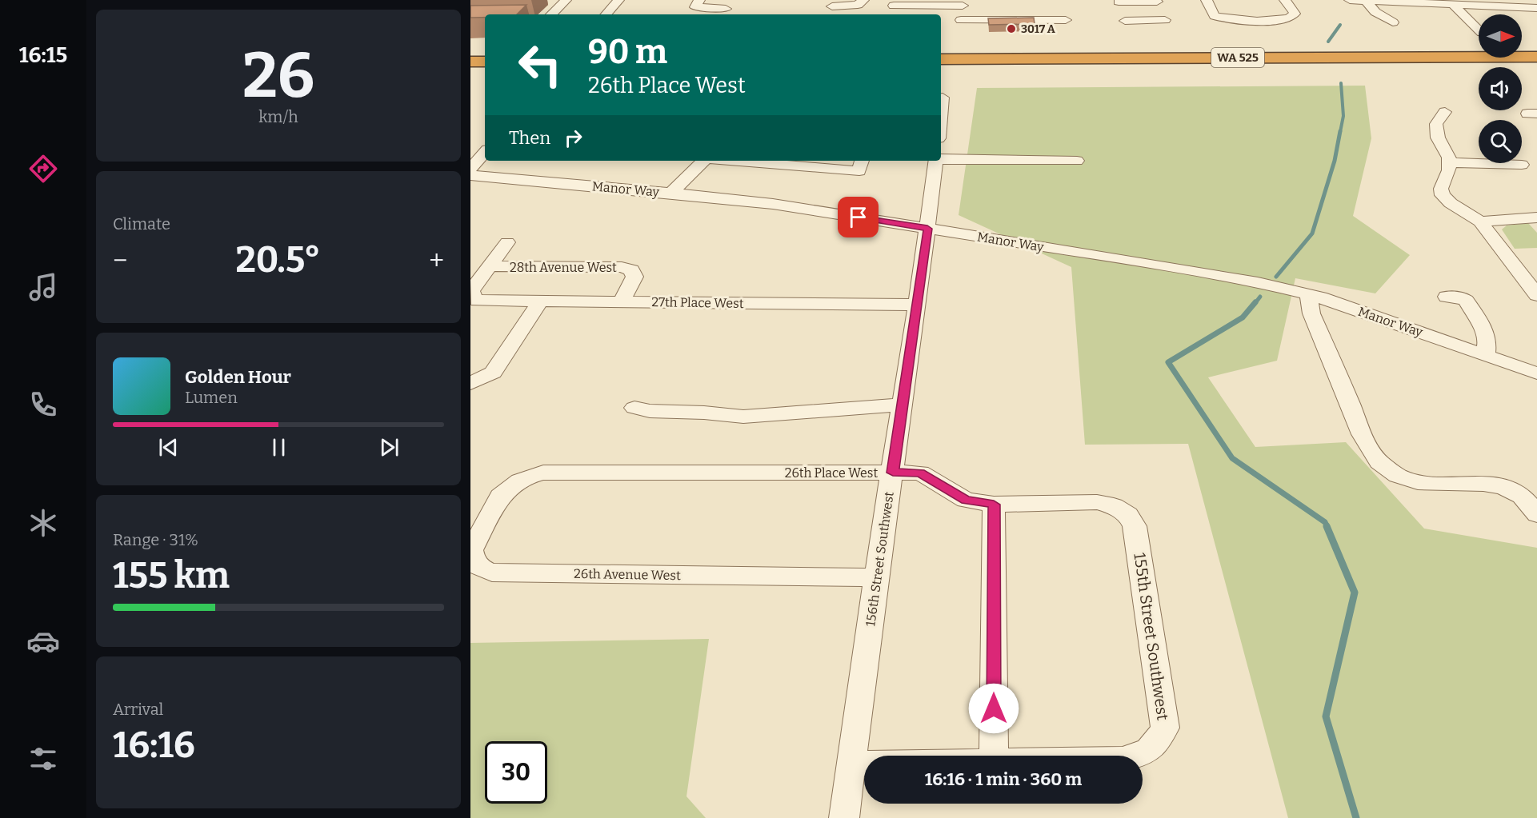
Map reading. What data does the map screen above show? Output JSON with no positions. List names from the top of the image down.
{
  "streets": {
    "highway": ["WA 525"],
    "street": [
      "Manor Way",
      "28th Avenue West",
      "27th Place West",
      "26th Place West",
      "156th Street Southwest",
      "26th Avenue West",
      "155th Street Southwest"
    ]
  },
  "crossings": [
    ["Manor Way", "156th Street Southwest"],
    ["28th Avenue West", "27th Place West"],
    ["27th Place West", "156th Street Southwest"],
    ["26th Place West", "156th Street Southwest"],
    ["26th Place West", "26th Avenue West"],
    ["26th Place West", "155th Street Southwest"],
    ["156th Street Southwest", "26th Avenue West"]
  ],
  "places": ["3017 A"],
  "north": "right",
  "page": {
    "tabs": "16:15",
    "tile": [
      ["26", "km/h"],
      "Climate",
      ["Range · 31%", "155 km"],
      ["Arrival", "16:16"]
    ],
    "turn": ["90 m", "26th Place West"],
    "then": "Then",
    "heat": ["−", "20.5°", "+"],
    "song": ["Golden Hour", "Lumen"],
    "limit": "30",
    "trip": "16:16 · 1 min · 360 m"
  }
}
